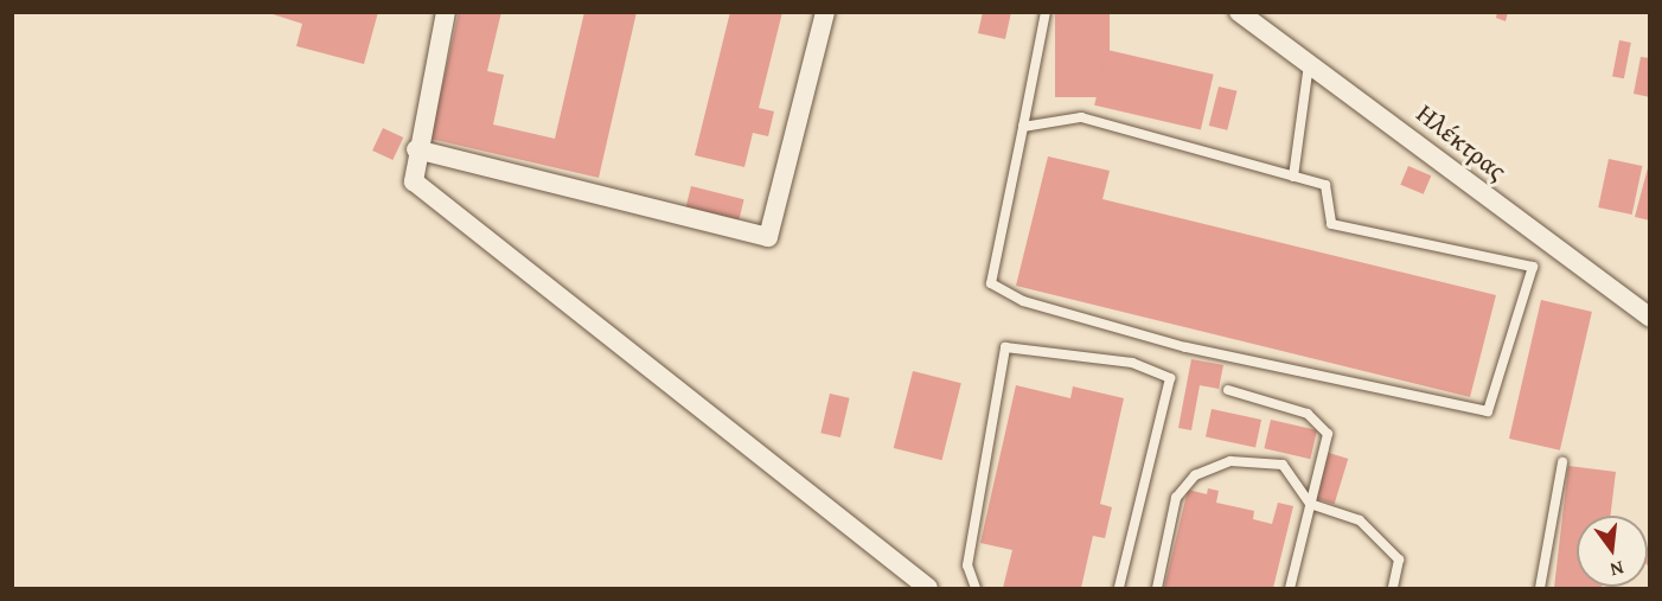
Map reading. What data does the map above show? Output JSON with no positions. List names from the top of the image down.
{
  "streets": {
    "street": ["Ηλέκτρας"]
  },
  "north": "bottom"
}
